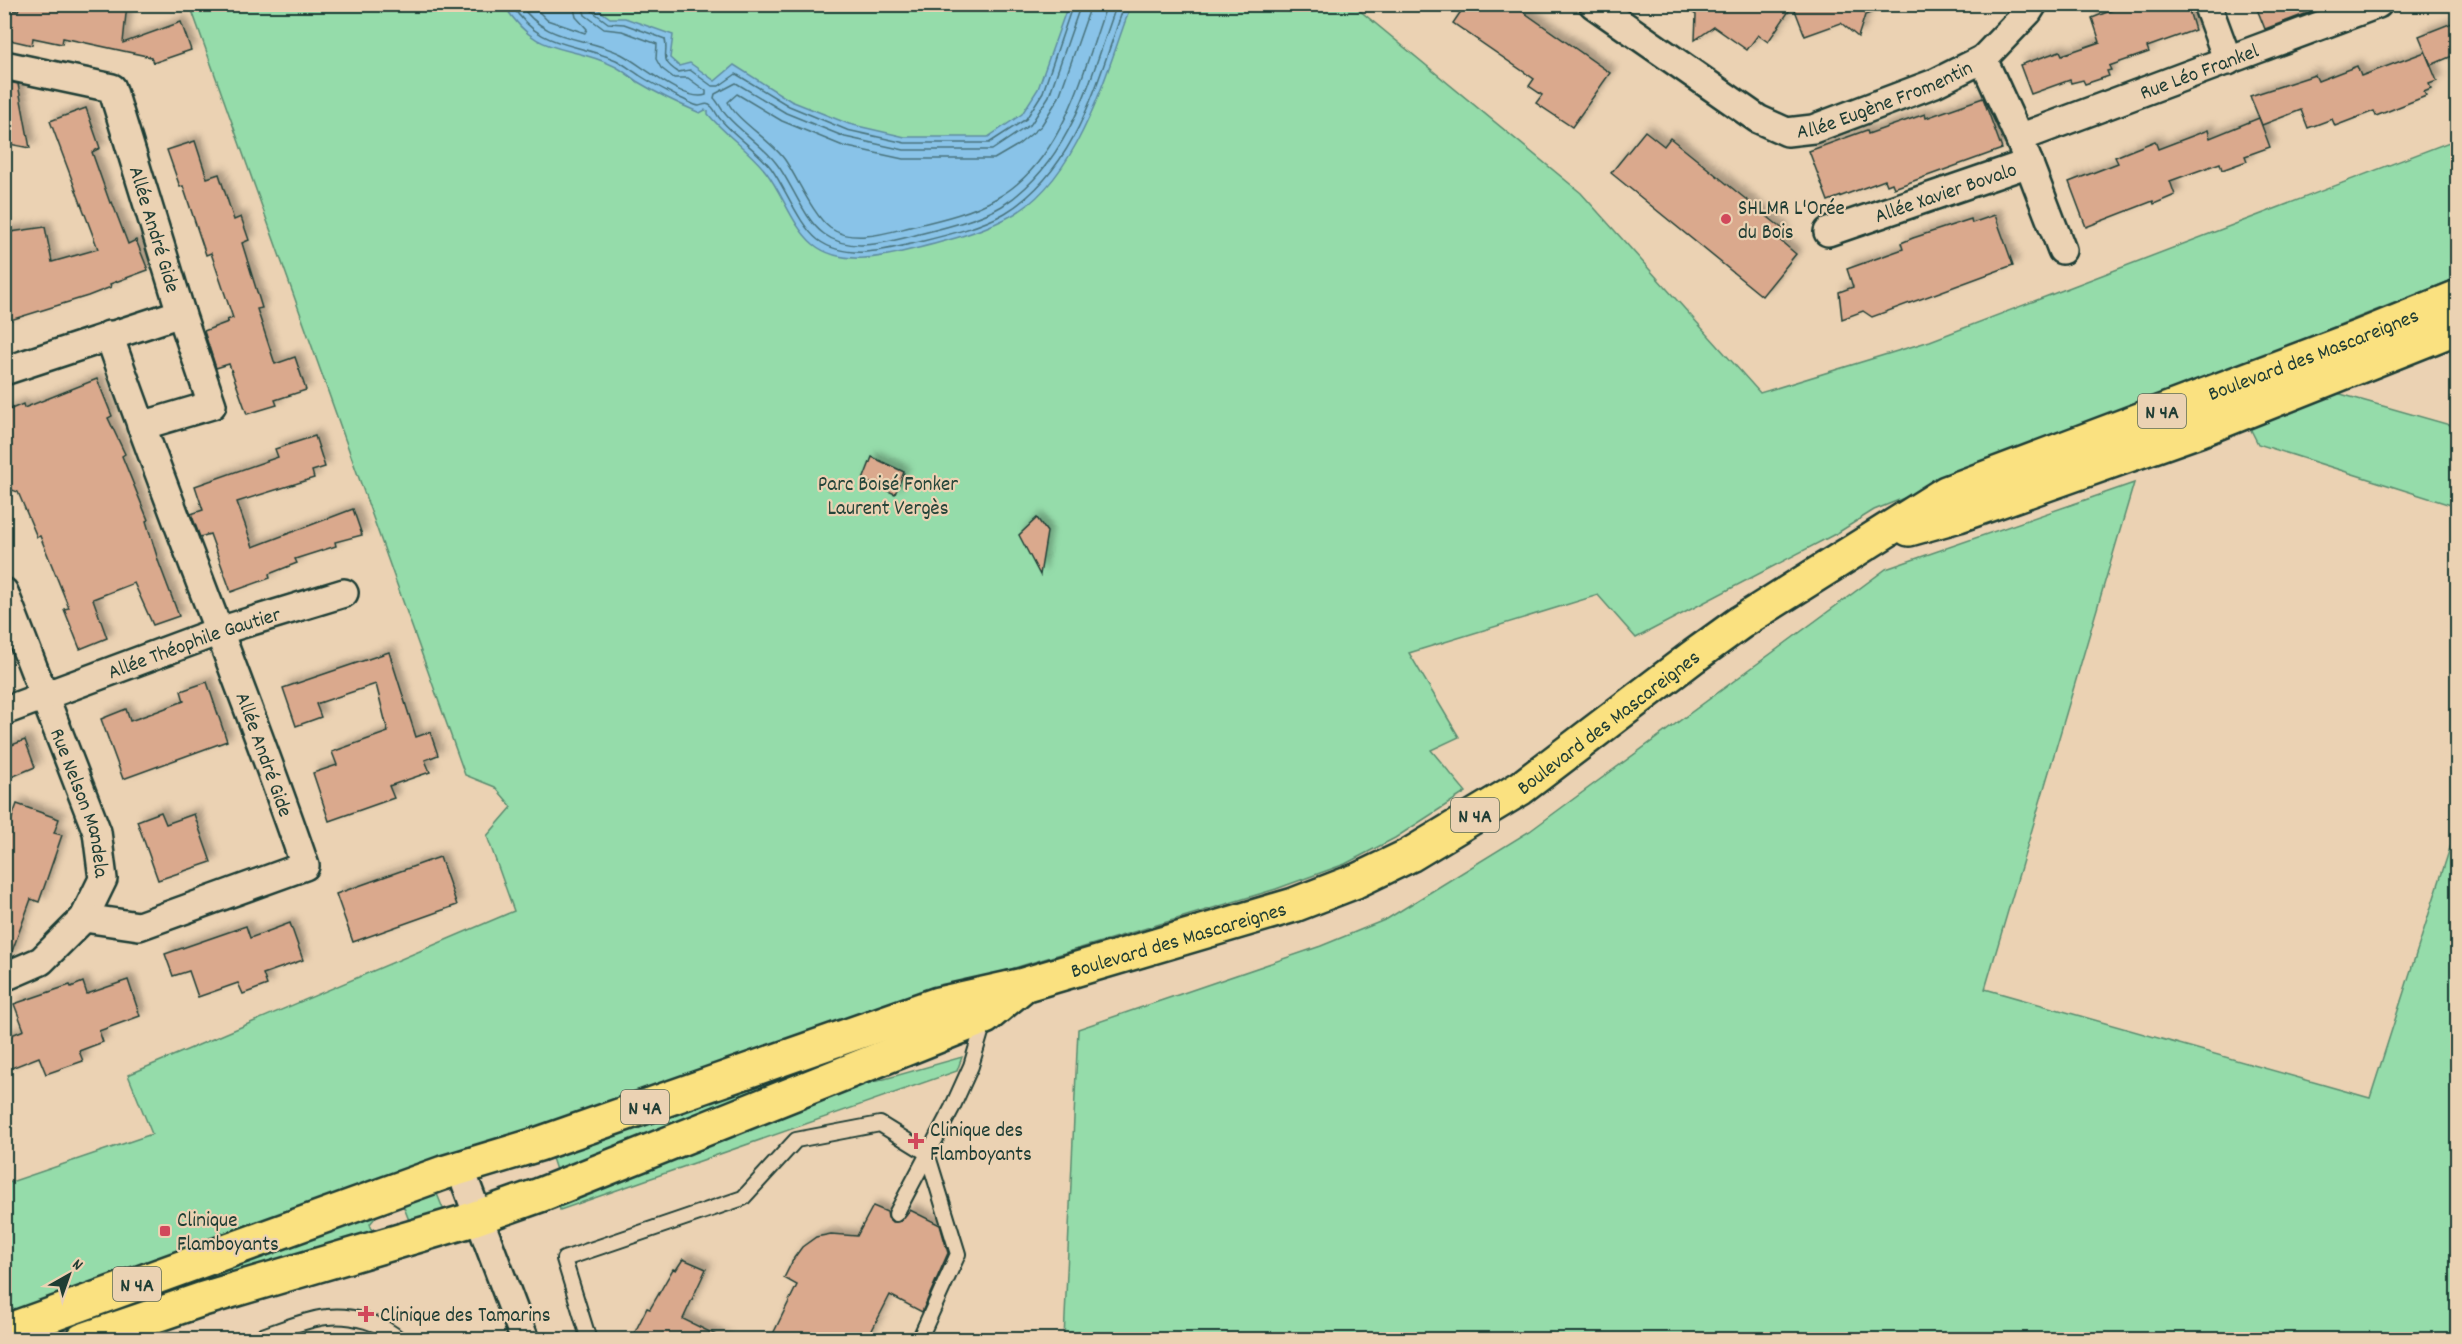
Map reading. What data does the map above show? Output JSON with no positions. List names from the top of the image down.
{
  "streets": {
    "main road": ["Boulevard des Mascareignes", "N 4A"],
    "street": [
      "Rue Léo Frankel",
      "Allée Eugène Fromentin",
      "Allée Xavier Bovalo",
      "Allée André Gide",
      "Allée Théophile Gautier",
      "Rue Nelson Mandela"
    ]
  },
  "crossings": [
    ["Rue Léo Frankel", "Allée Xavier Bovalo"],
    ["Allée Eugène Fromentin", "Allée Xavier Bovalo"],
    ["Allée André Gide", "Allée Théophile Gautier"],
    ["Allée André Gide", "Rue Nelson Mandela"],
    ["Boulevard des Mascareignes", "N 4A"],
    ["Allée Théophile Gautier", "Rue Nelson Mandela"]
  ],
  "parks": ["Parc Boisé Fonker Laurent Vergès"],
  "places": {
    "other": ["SHLMR L'Orée du Bois"],
    "health": ["Clinique des Flamboyants", "Clinique des Tamarins"],
    "transit": ["Clinique Flamboyants"]
  },
  "north": "top right"
}
